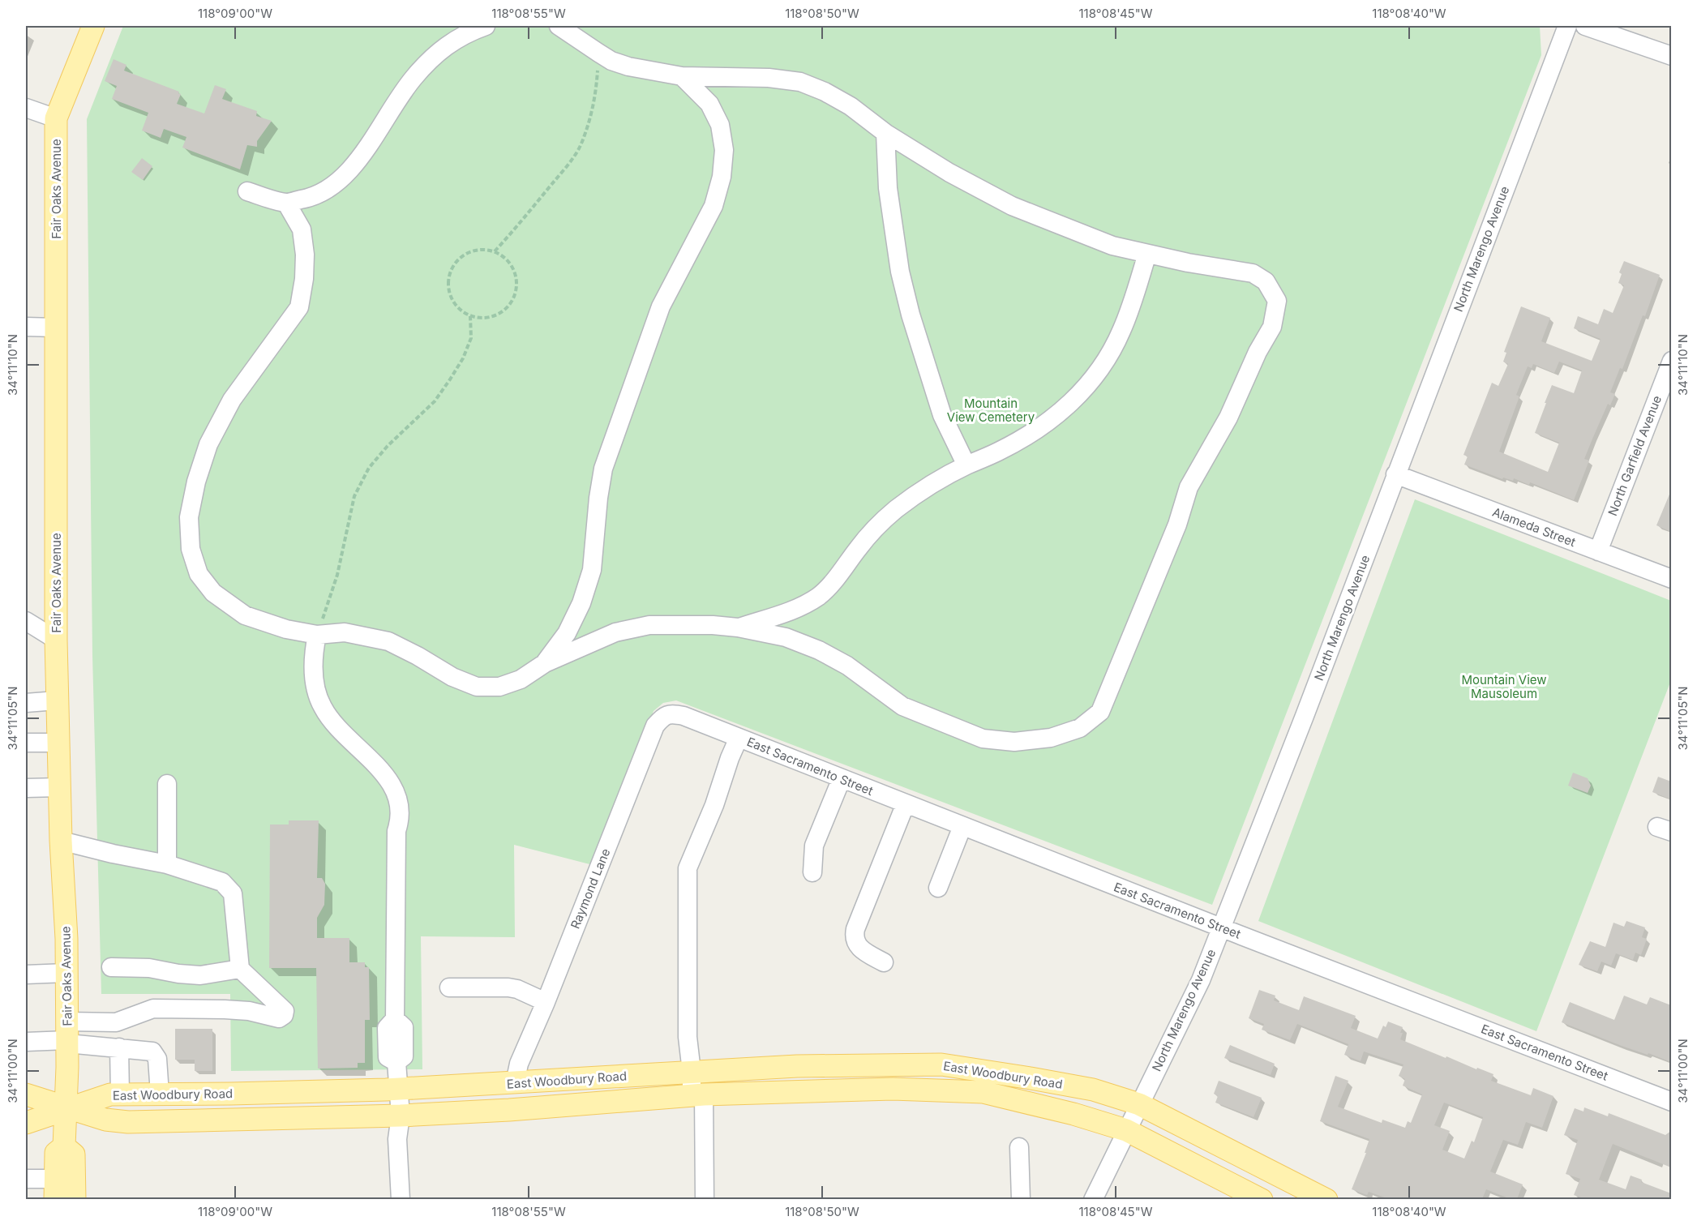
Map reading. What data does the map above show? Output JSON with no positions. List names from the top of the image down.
{
  "streets": {
    "main road": ["Fair Oaks Avenue", "East Woodbury Road"],
    "street": [
      "North Marengo Avenue",
      "North Garfield Avenue",
      "Alameda Street",
      "East Sacramento Street",
      "Raymond Lane"
    ]
  },
  "crossings": [
    ["Fair Oaks Avenue", "East Woodbury Road"],
    ["North Marengo Avenue", "Alameda Street"],
    ["North Marengo Avenue", "East Sacramento Street"],
    ["North Marengo Avenue", "East Woodbury Road"],
    ["North Garfield Avenue", "Alameda Street"],
    ["East Sacramento Street", "Raymond Lane"],
    ["Raymond Lane", "East Woodbury Road"]
  ],
  "parks": ["Mountain View Cemetery", "Mountain View Mausoleum"],
  "coordinates": [
    "118°09'00\"W",
    "118°08'55\"W",
    "118°08'50\"W",
    "118°08'45\"W",
    "118°08'40\"W",
    "34°11'10\"N",
    "34°11'05\"N",
    "34°11'00\"N"
  ]
}
